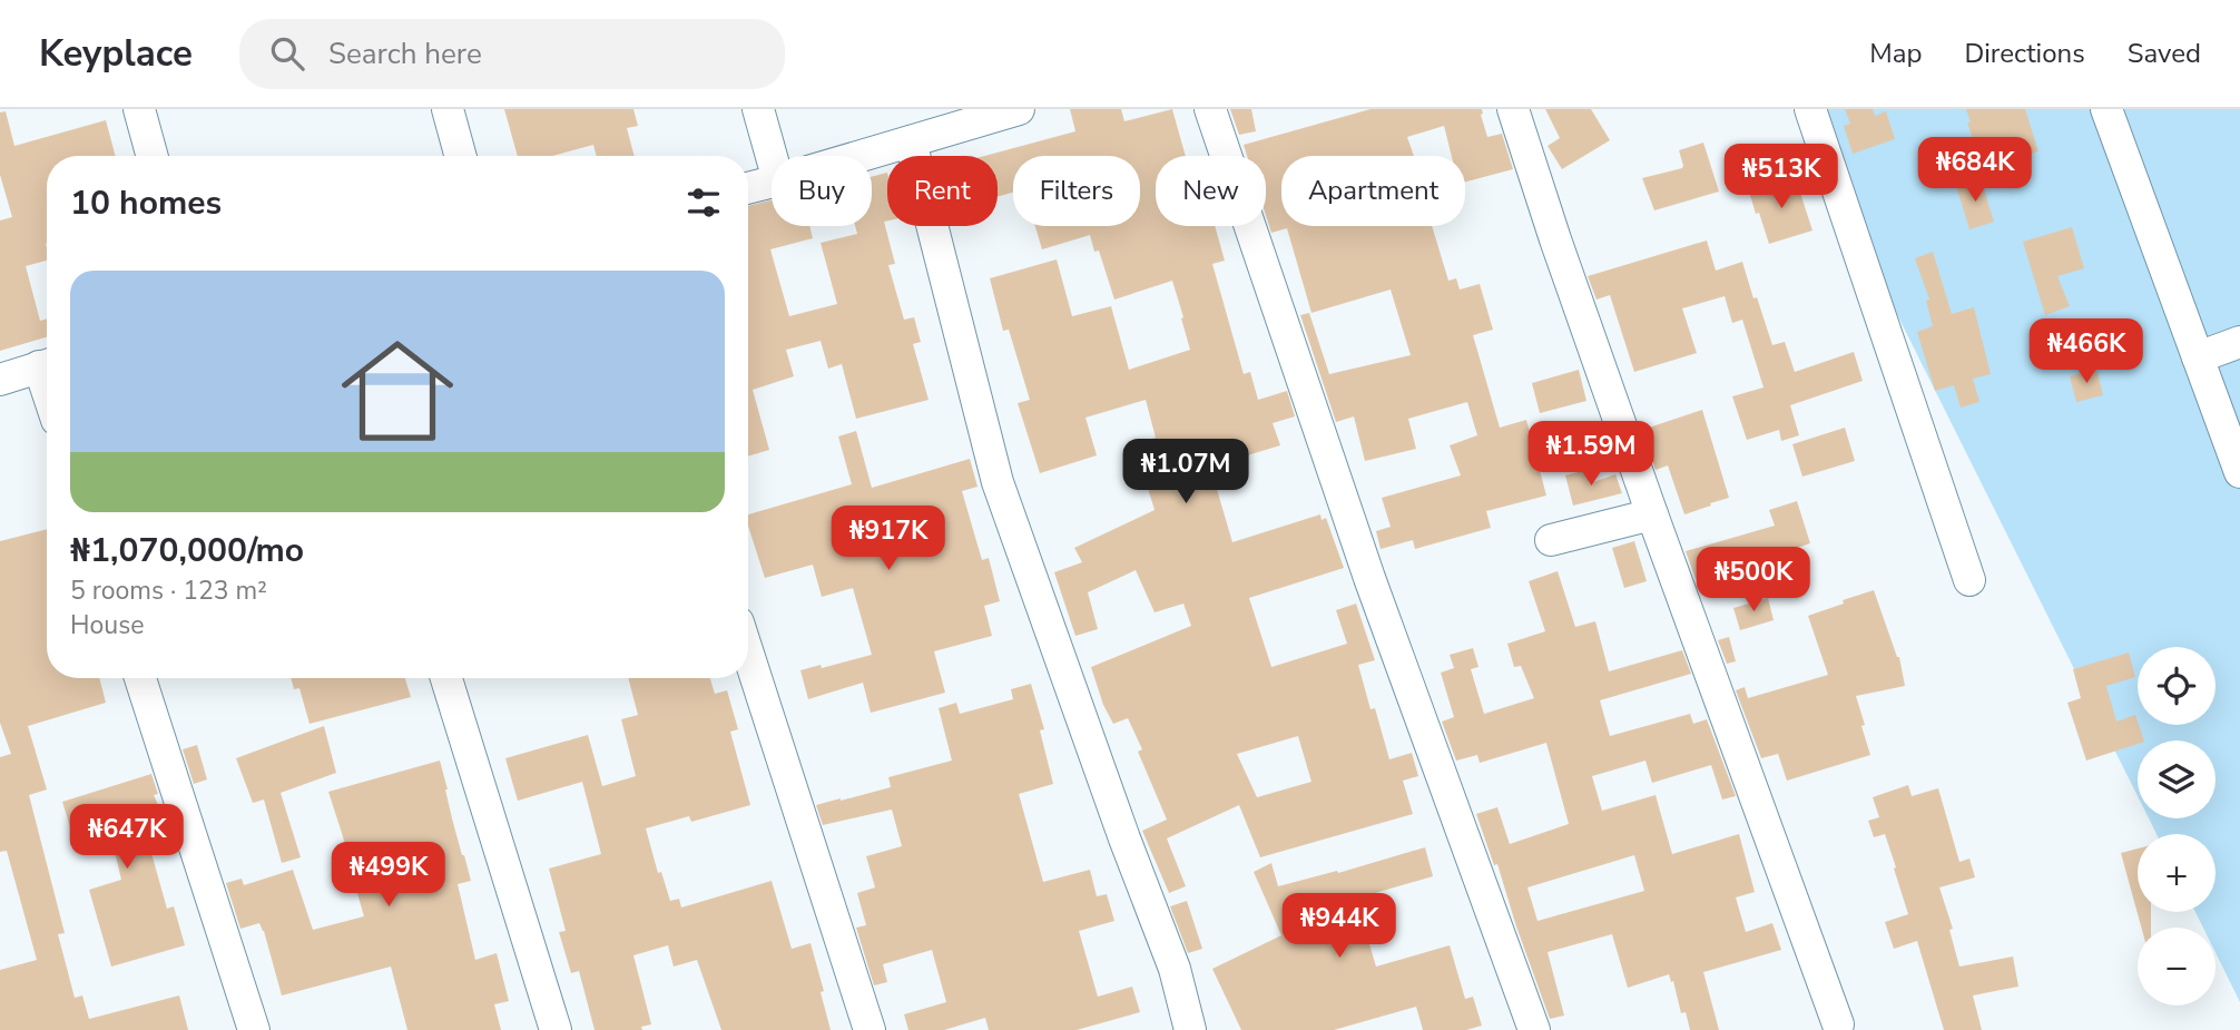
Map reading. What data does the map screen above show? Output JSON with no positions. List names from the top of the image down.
{
  "page": {
    "header": "Keyplace",
    "search": "Search here",
    "nav": ["Map", "Directions", "Saved"],
    "price": [
      "₦684K",
      "₦513K",
      "₦466K",
      "₦1.59M",
      "₦1.07M",
      "₦917K",
      "₦500K",
      "₦647K",
      "₦499K",
      "₦944K"
    ],
    "chip": [
      "Buy",
      "Rent",
      "Filters",
      "New",
      "Apartment"
    ],
    "heading": "10 homes",
    "list": [
      {
        "name": "₦1,070,000/mo",
        "note": "5 rooms · 123 m² · House"
      }
    ],
    "map_buttons": ["+", "−"]
  }
}
